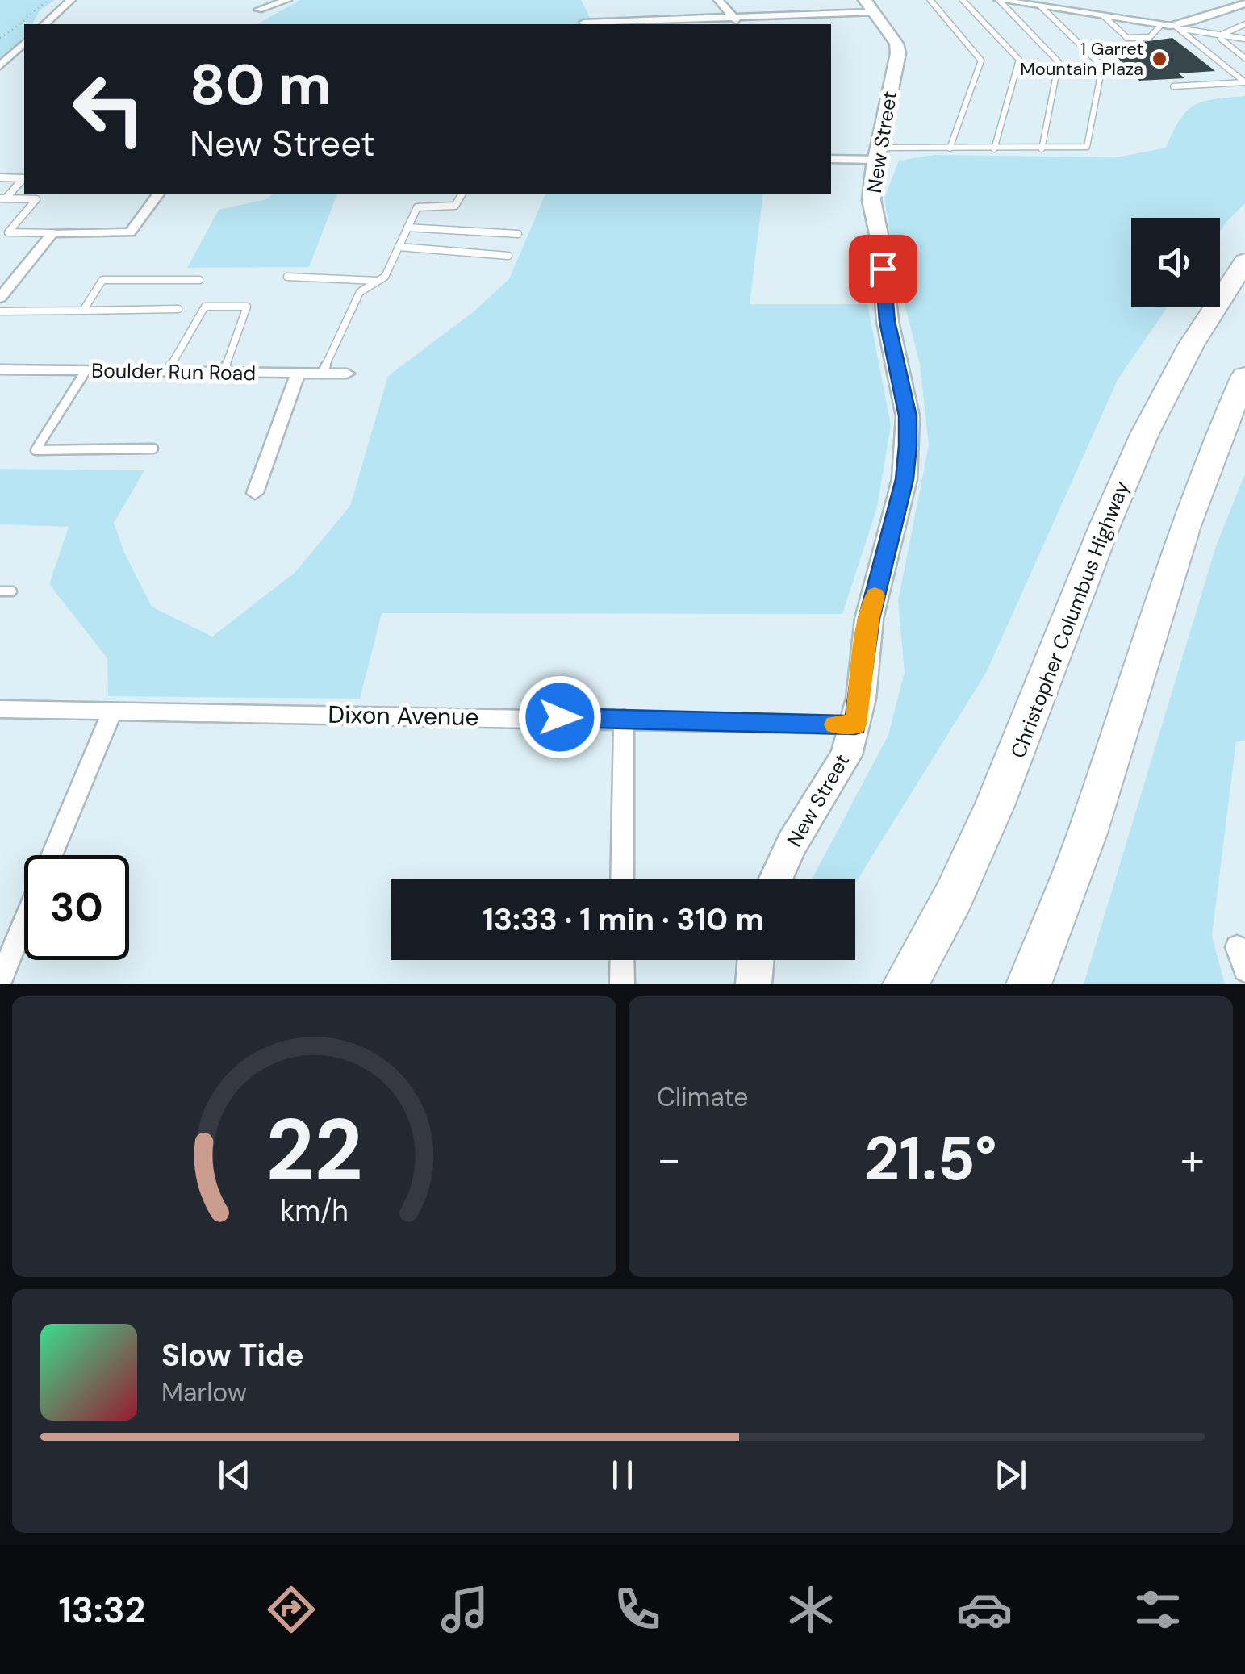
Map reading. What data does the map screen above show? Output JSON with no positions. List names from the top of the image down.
{
  "streets": {
    "highway": ["Christopher Columbus Highway"],
    "street": ["New Street", "Boulder Run Road", "Dixon Avenue"]
  },
  "crossings": [
    ["New Street", "Dixon Avenue"]
  ],
  "places": ["1 Garret Mountain Plaza"],
  "page": {
    "turn": ["80 m", "New Street"],
    "limit": "30",
    "trip": "13:33 · 1 min · 310 m",
    "tile": "Climate",
    "heat": ["−", "21.5°", "+"],
    "song": ["Slow Tide", "Marlow"],
    "tabs": "13:32",
    "gauge": ["22", "km/h"]
  }
}
